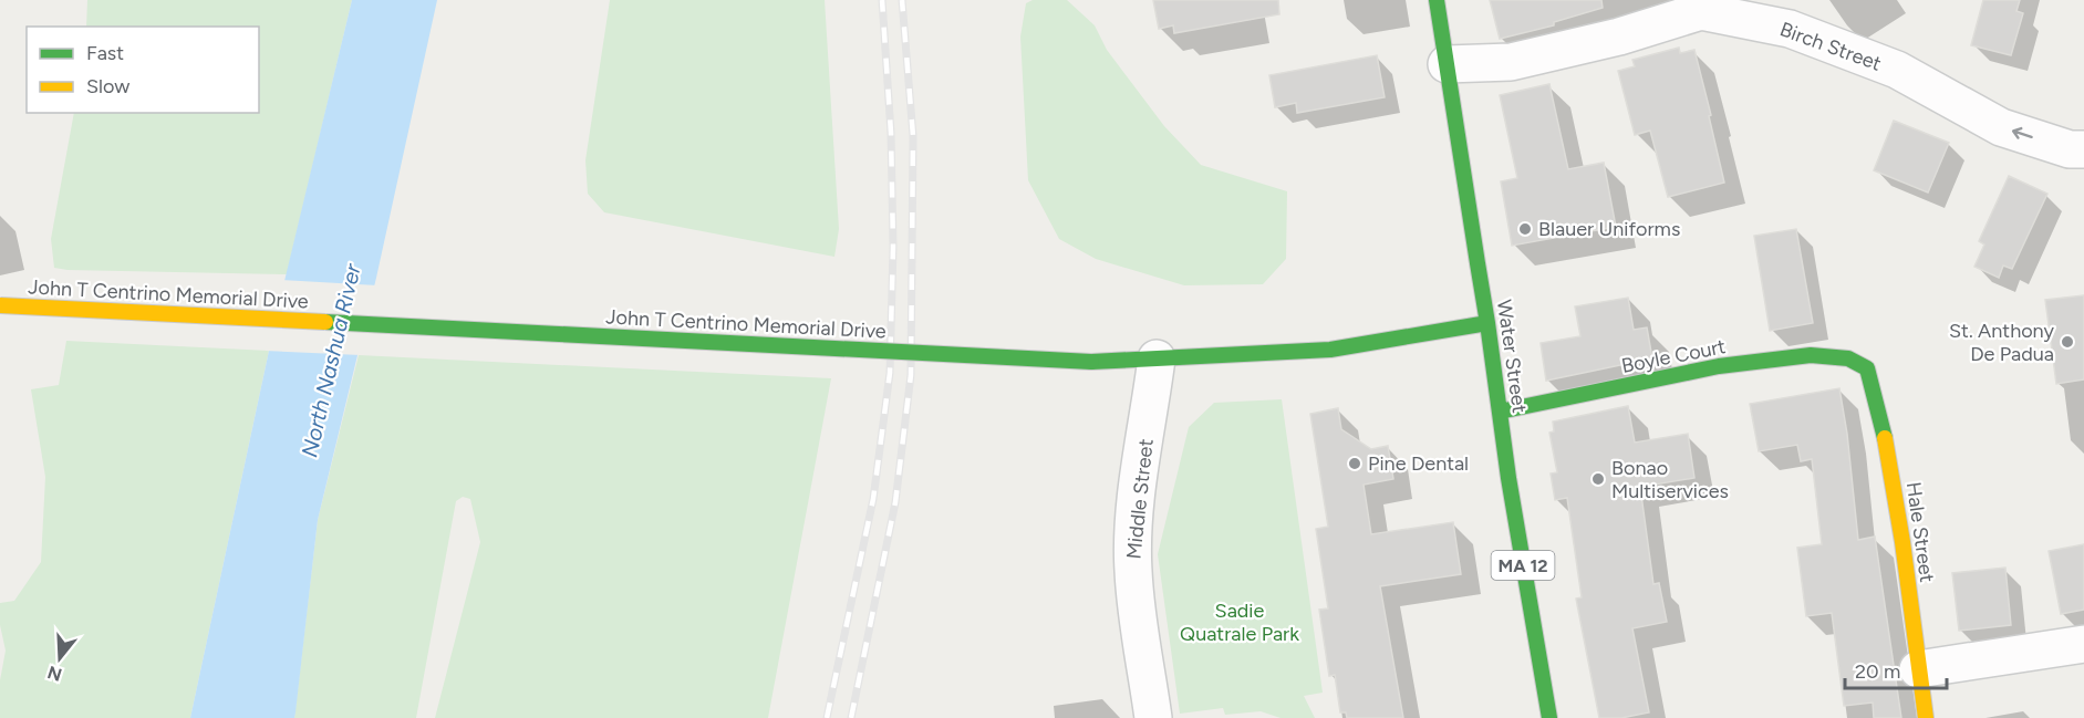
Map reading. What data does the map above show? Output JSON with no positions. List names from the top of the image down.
{
  "streets": {
    "main road": [
      "John T Centrino Memorial Drive",
      "Water Street",
      "Boyle Court",
      "Hale Street",
      "MA 12"
    ],
    "street": ["Birch Street", "Middle Street"]
  },
  "crossings": [
    ["Birch Street", "Water Street"],
    ["John T Centrino Memorial Drive", "Water Street"],
    ["John T Centrino Memorial Drive", "Middle Street"],
    ["Water Street", "Boyle Court"],
    ["Boyle Court", "Hale Street"]
  ],
  "one_way": ["Birch Street"],
  "water": ["North Nashua River"],
  "parks": ["Sadie Quatrale Park"],
  "places": [
    "Blauer Uniforms",
    "St. Anthony De Padua",
    "Pine Dental",
    "Bonao Multiservices"
  ],
  "legend": ["Fast", "Slow"],
  "scale_bar": "20 m",
  "north": "bottom"
}
